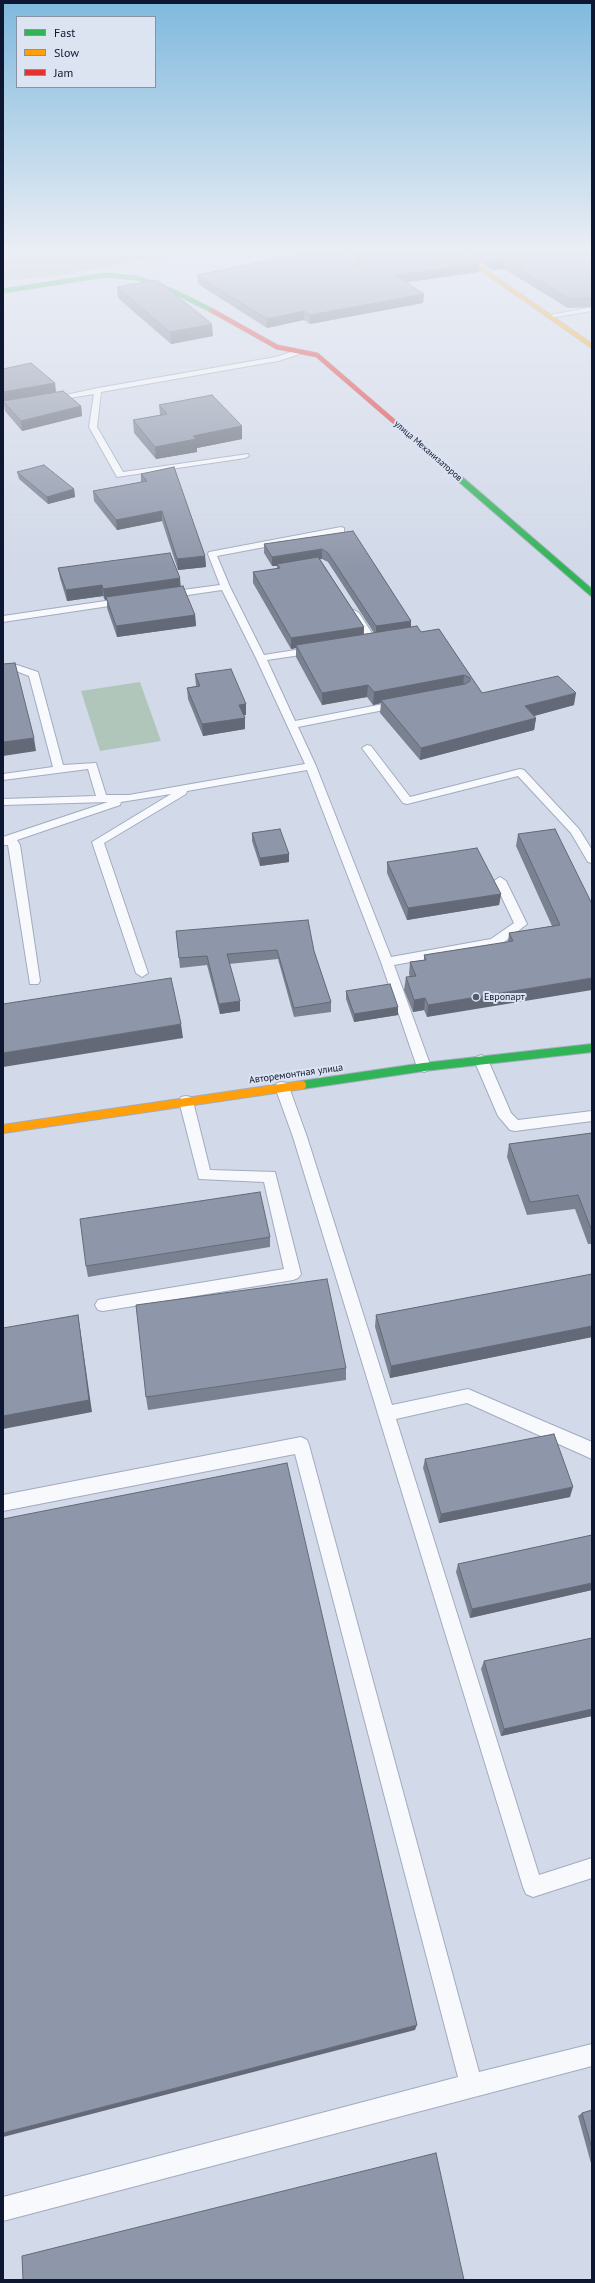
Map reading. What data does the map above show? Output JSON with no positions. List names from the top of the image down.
{
  "streets": {
    "street": ["улица Механизаторов", "Авторемонтная улица"]
  },
  "places": ["Европарт"],
  "legend": ["Fast", "Slow", "Jam"]
}
